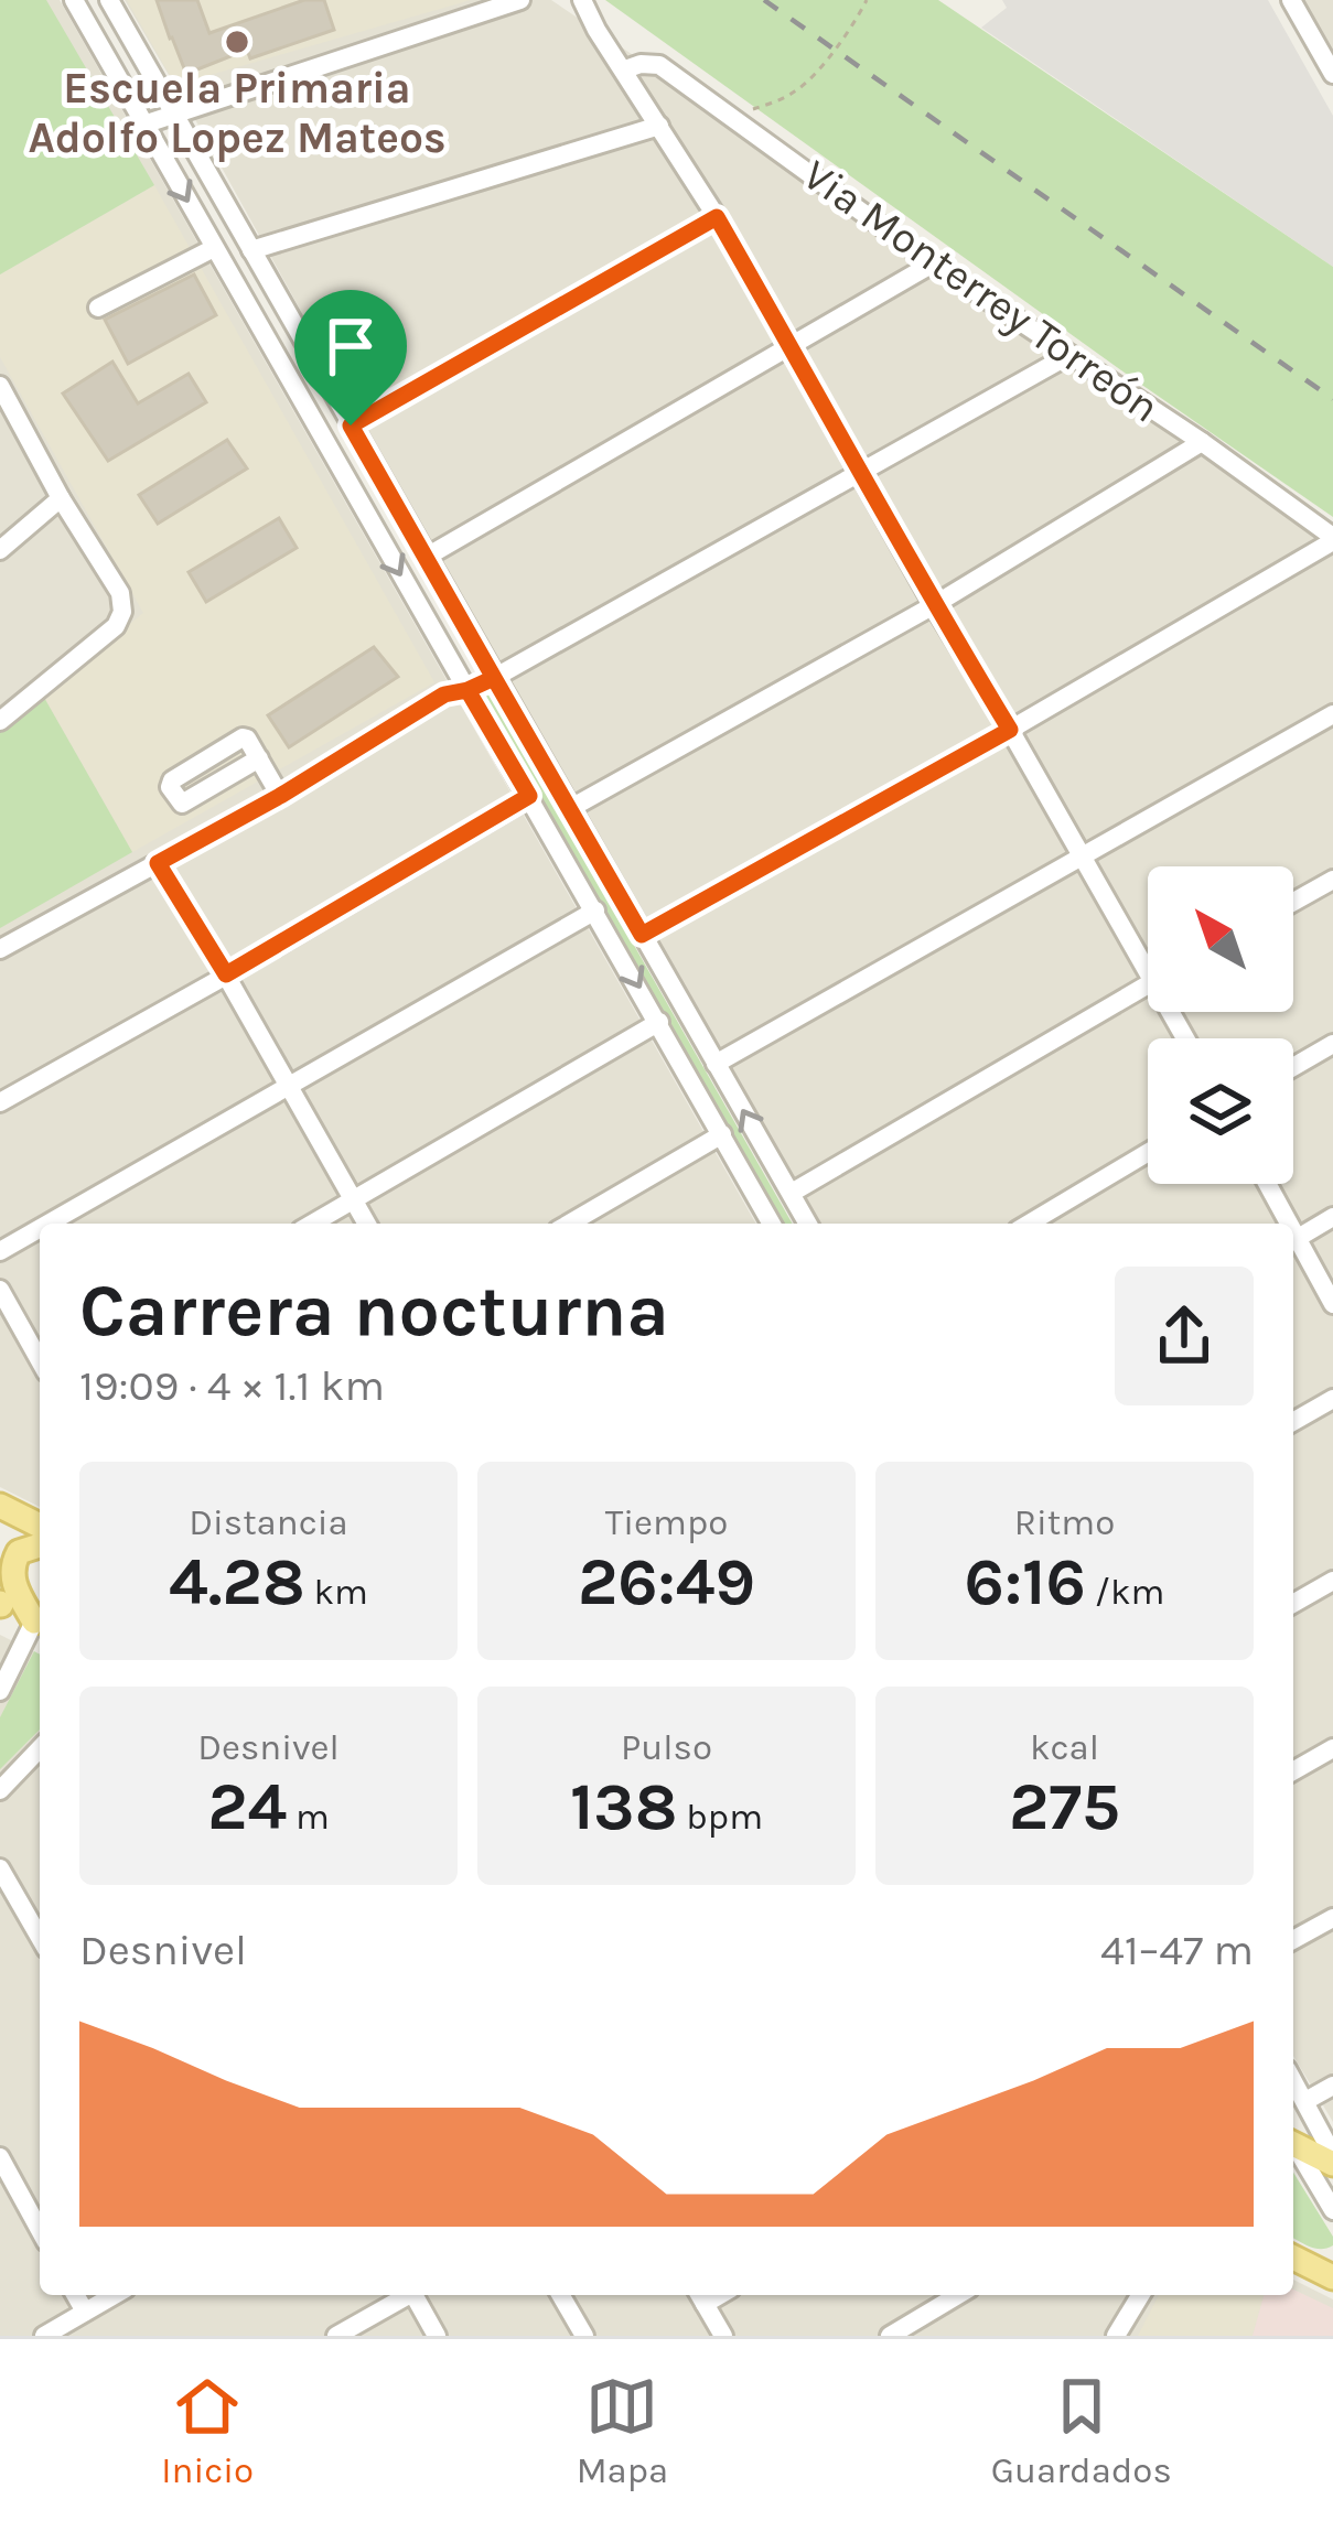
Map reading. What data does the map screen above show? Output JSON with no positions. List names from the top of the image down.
{
  "streets": {
    "street": ["Via Monterrey Torreón"]
  },
  "places": ["Escuela Primaria Adolfo Lopez Mateos"],
  "north": "top left",
  "page": {
    "heading": ["Carrera nocturna", "19:09 · 4 × 1.1 km"],
    "stats": [
      ["Distancia", "4.28 km"],
      ["Tiempo", "26:49"],
      ["Ritmo", "6:16 /km"],
      ["Desnivel", "24 m"],
      ["Pulso", "138 bpm"],
      ["kcal", "275"]
    ],
    "chart": ["Desnivel", "41–47 m"],
    "tabs": ["Inicio", "Mapa", "Guardados"]
  }
}
